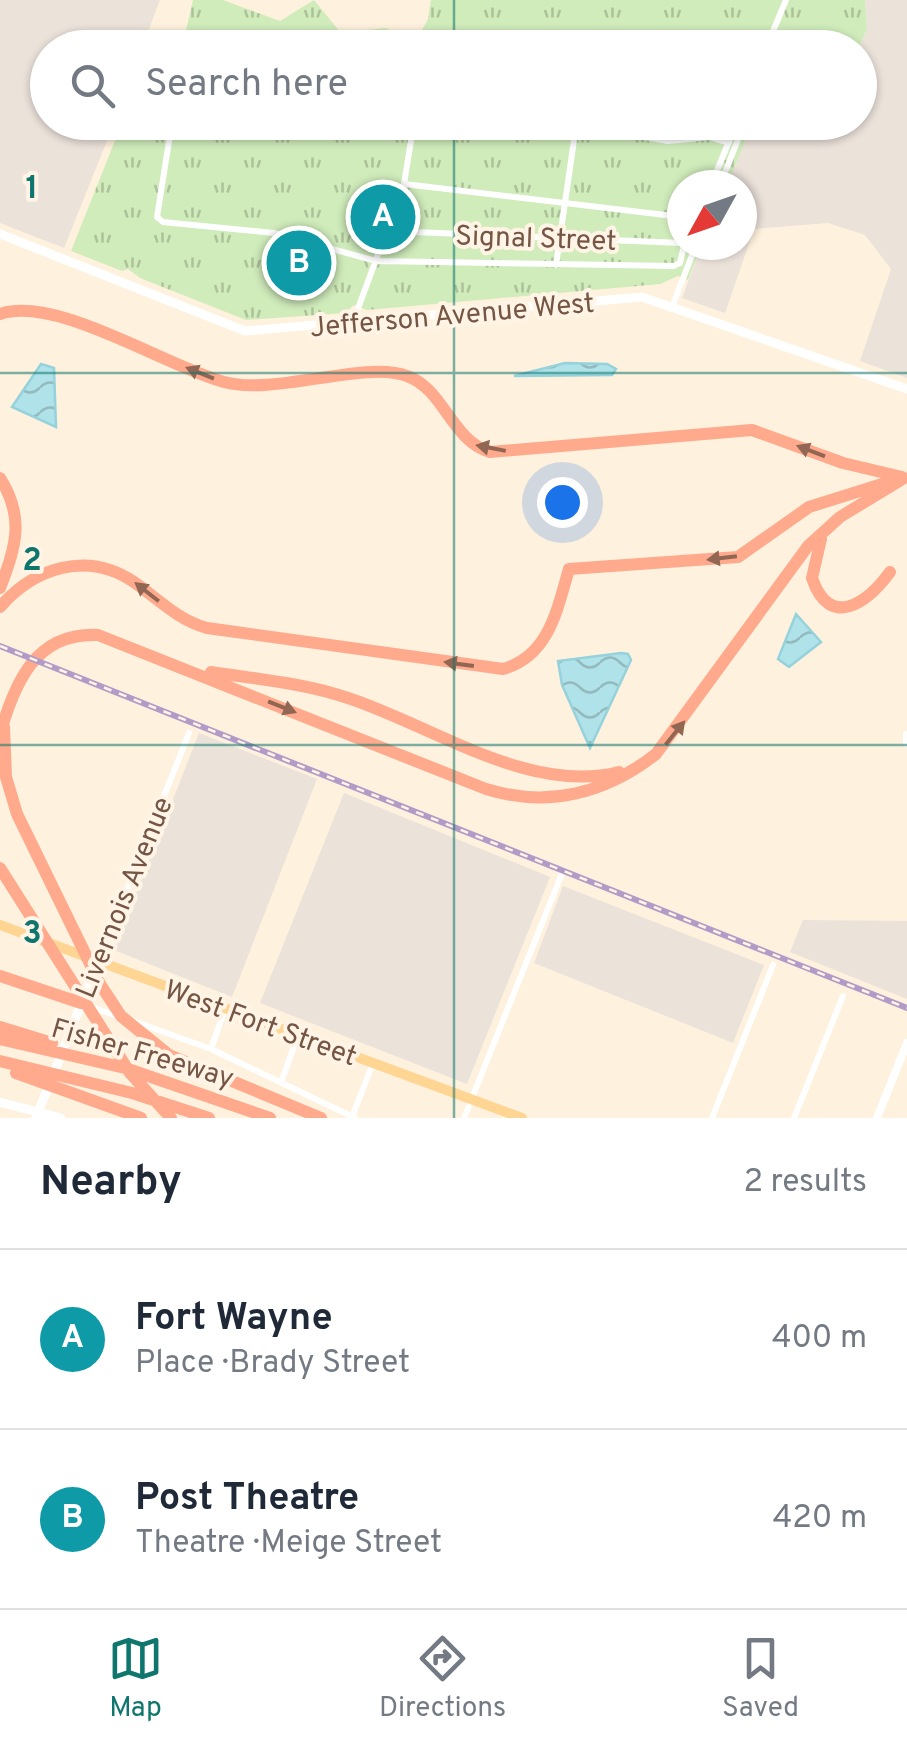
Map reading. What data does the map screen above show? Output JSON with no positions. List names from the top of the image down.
{
  "streets": {
    "highway": ["Fisher Freeway"],
    "main road": ["Jefferson Avenue West", "Livernois Avenue", "West Fort Street"],
    "street": ["Signal Street"]
  },
  "crossings": [
    ["Livernois Avenue", "West Fort Street"]
  ],
  "north": "bottom left",
  "page": {
    "search": "Search here",
    "pins": ["A", "B"],
    "heading": ["Nearby", "2 results"],
    "list": [
      {
        "mark": "A",
        "name": "Fort Wayne",
        "note": "Place · Brady Street",
        "value": "400 m"
      },
      {
        "mark": "B",
        "name": "Post Theatre",
        "note": "Theatre · Meige Street",
        "value": "420 m"
      }
    ],
    "nav": ["Map", "Directions", "Saved"]
  },
  "grid": {
    "rows": ["1", "2", "3"]
  }
}
